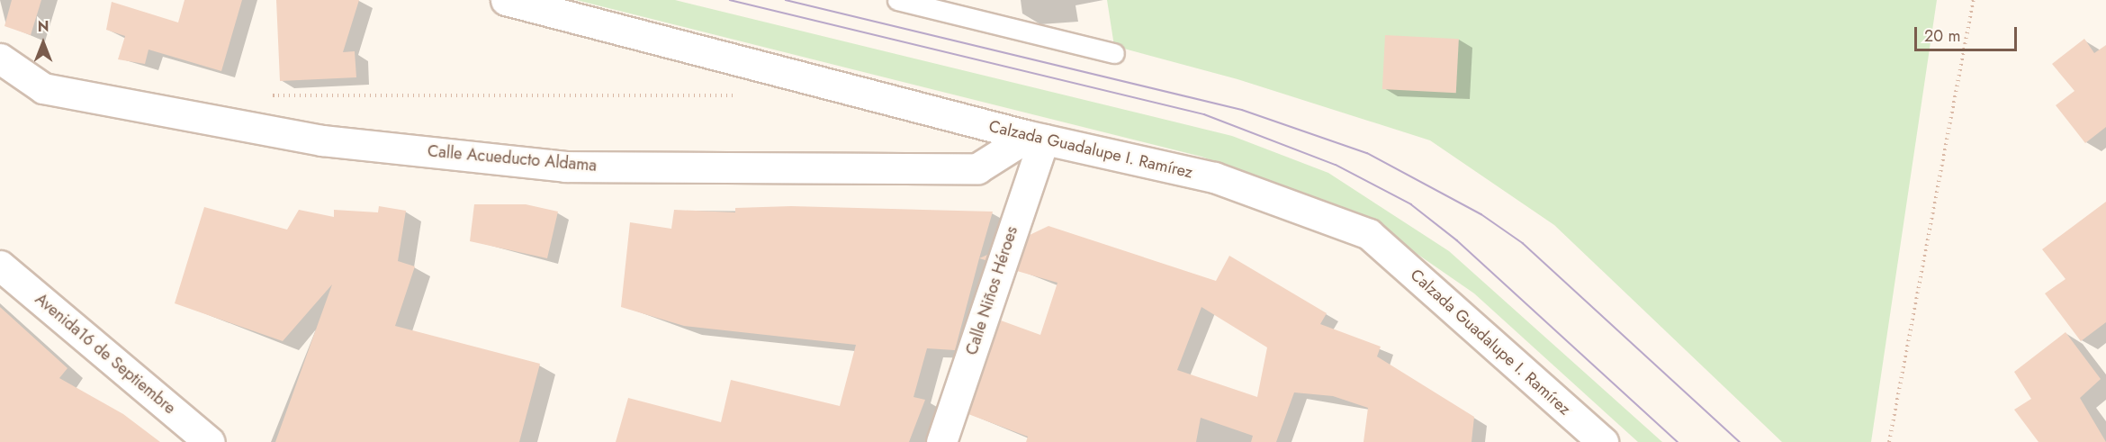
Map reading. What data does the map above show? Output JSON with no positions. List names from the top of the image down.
{
  "streets": {
    "main road": [
      "Calzada Guadalupe I. Ramírez",
      "Calle Acueducto Aldama",
      "Calle Niños Héroes",
      "Avenida16 de Septiembre"
    ]
  },
  "crossings": [
    ["Calzada Guadalupe I. Ramírez", "Calle Acueducto Aldama"],
    ["Calzada Guadalupe I. Ramírez", "Calle Niños Héroes"],
    ["Calle Acueducto Aldama", "Calle Niños Héroes"]
  ],
  "scale_bar": "20 m",
  "north": "top"
}
